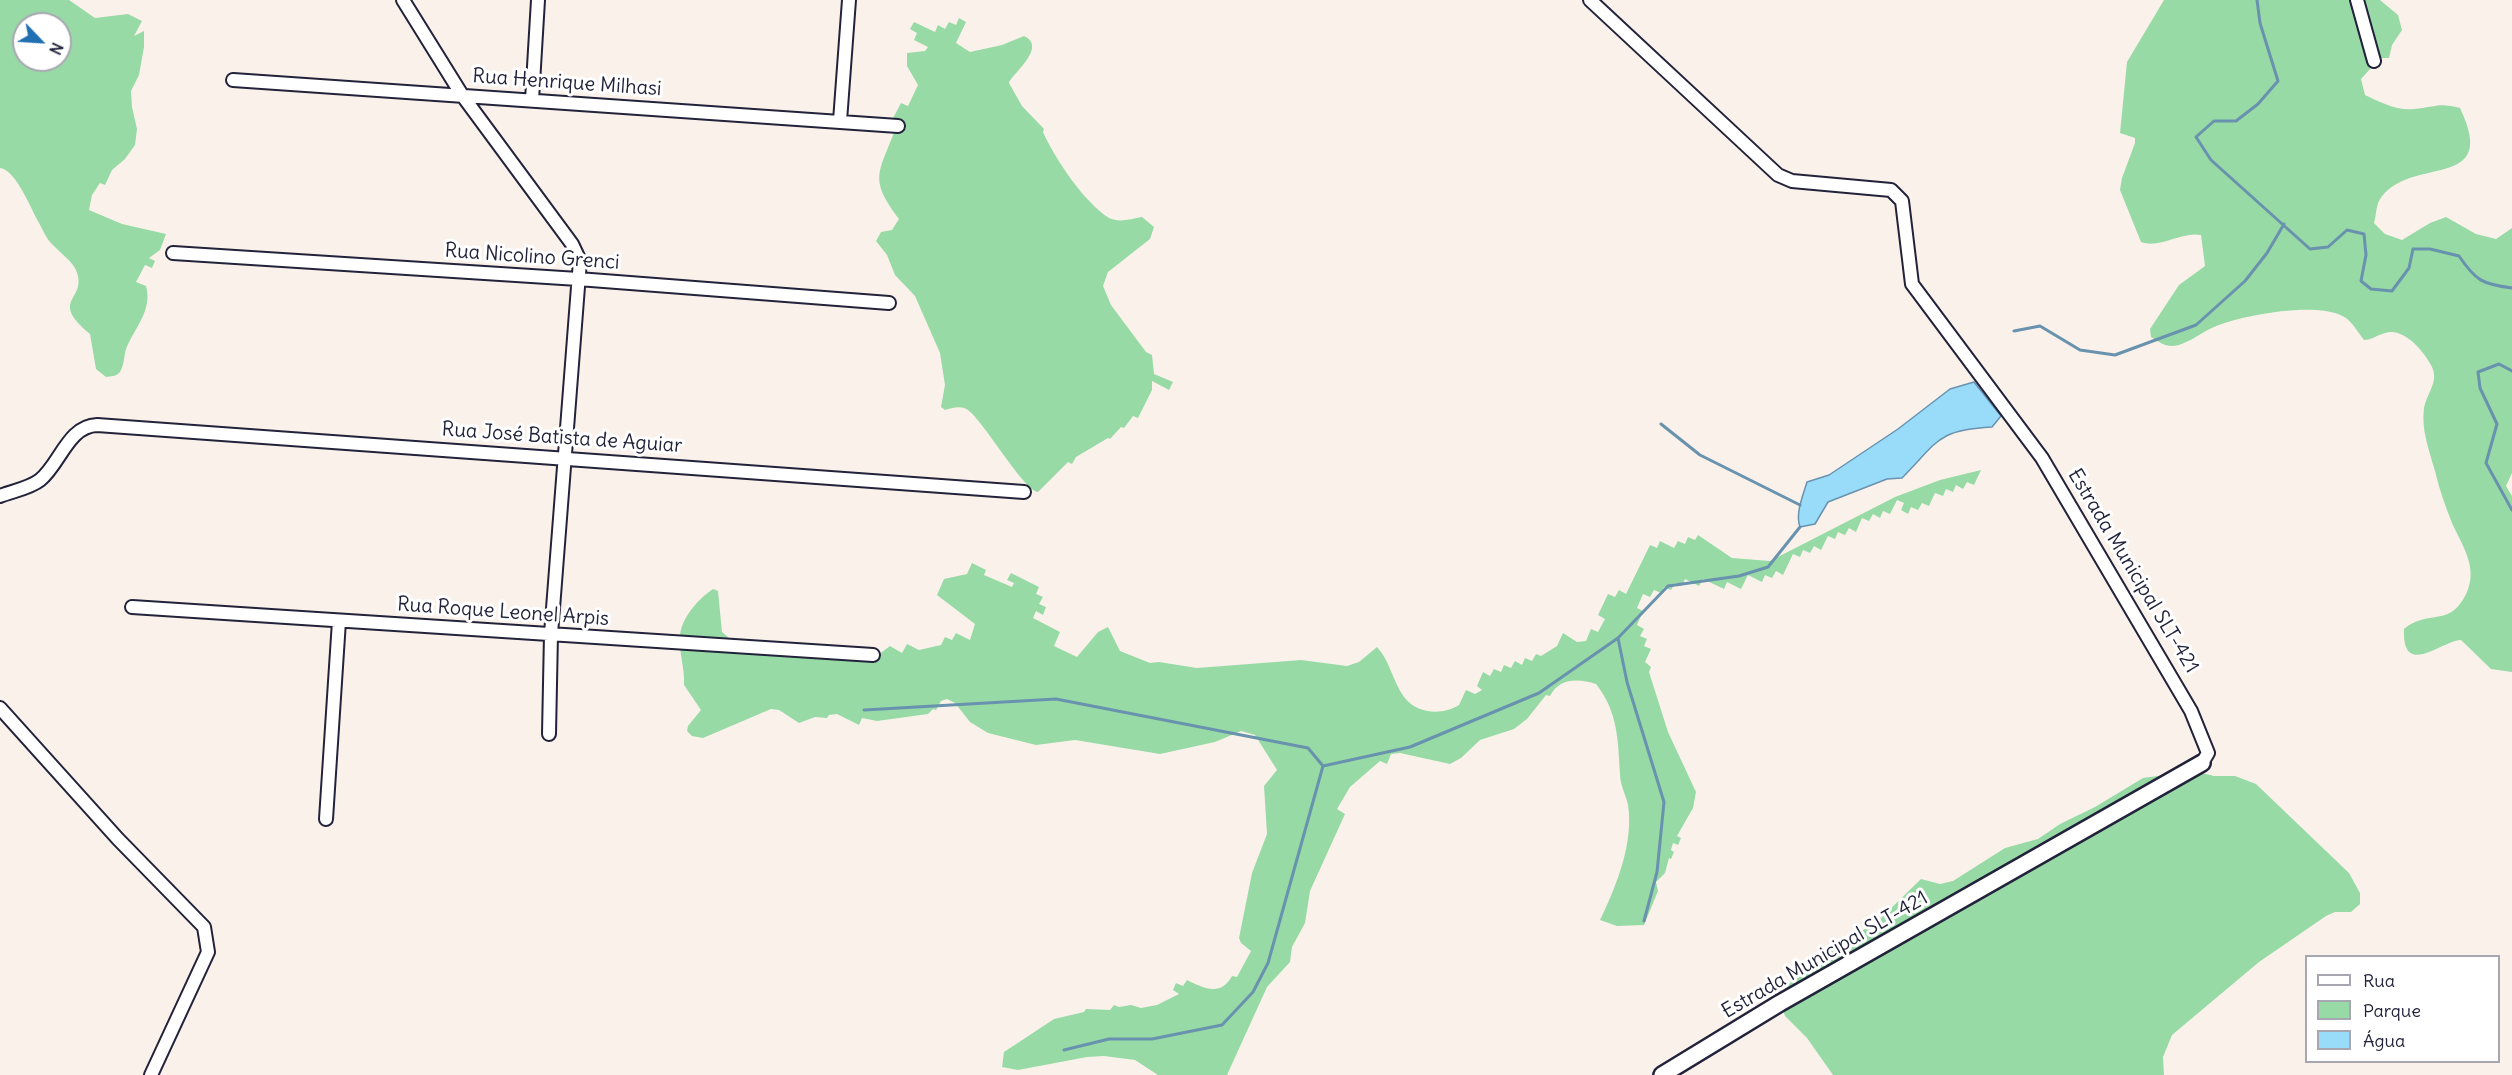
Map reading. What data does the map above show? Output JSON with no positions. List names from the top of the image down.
{
  "streets": {
    "street": [
      "Rua Henrique Milhasi",
      "Rua Nicolino Grenci",
      "Rua José Batista de Aguiar",
      "Estrada Municipal SLT-421",
      "Rua Roque Leonel Arpis"
    ]
  },
  "legend": ["Rua", "Parque", "Água"],
  "north": "bottom right"
}
